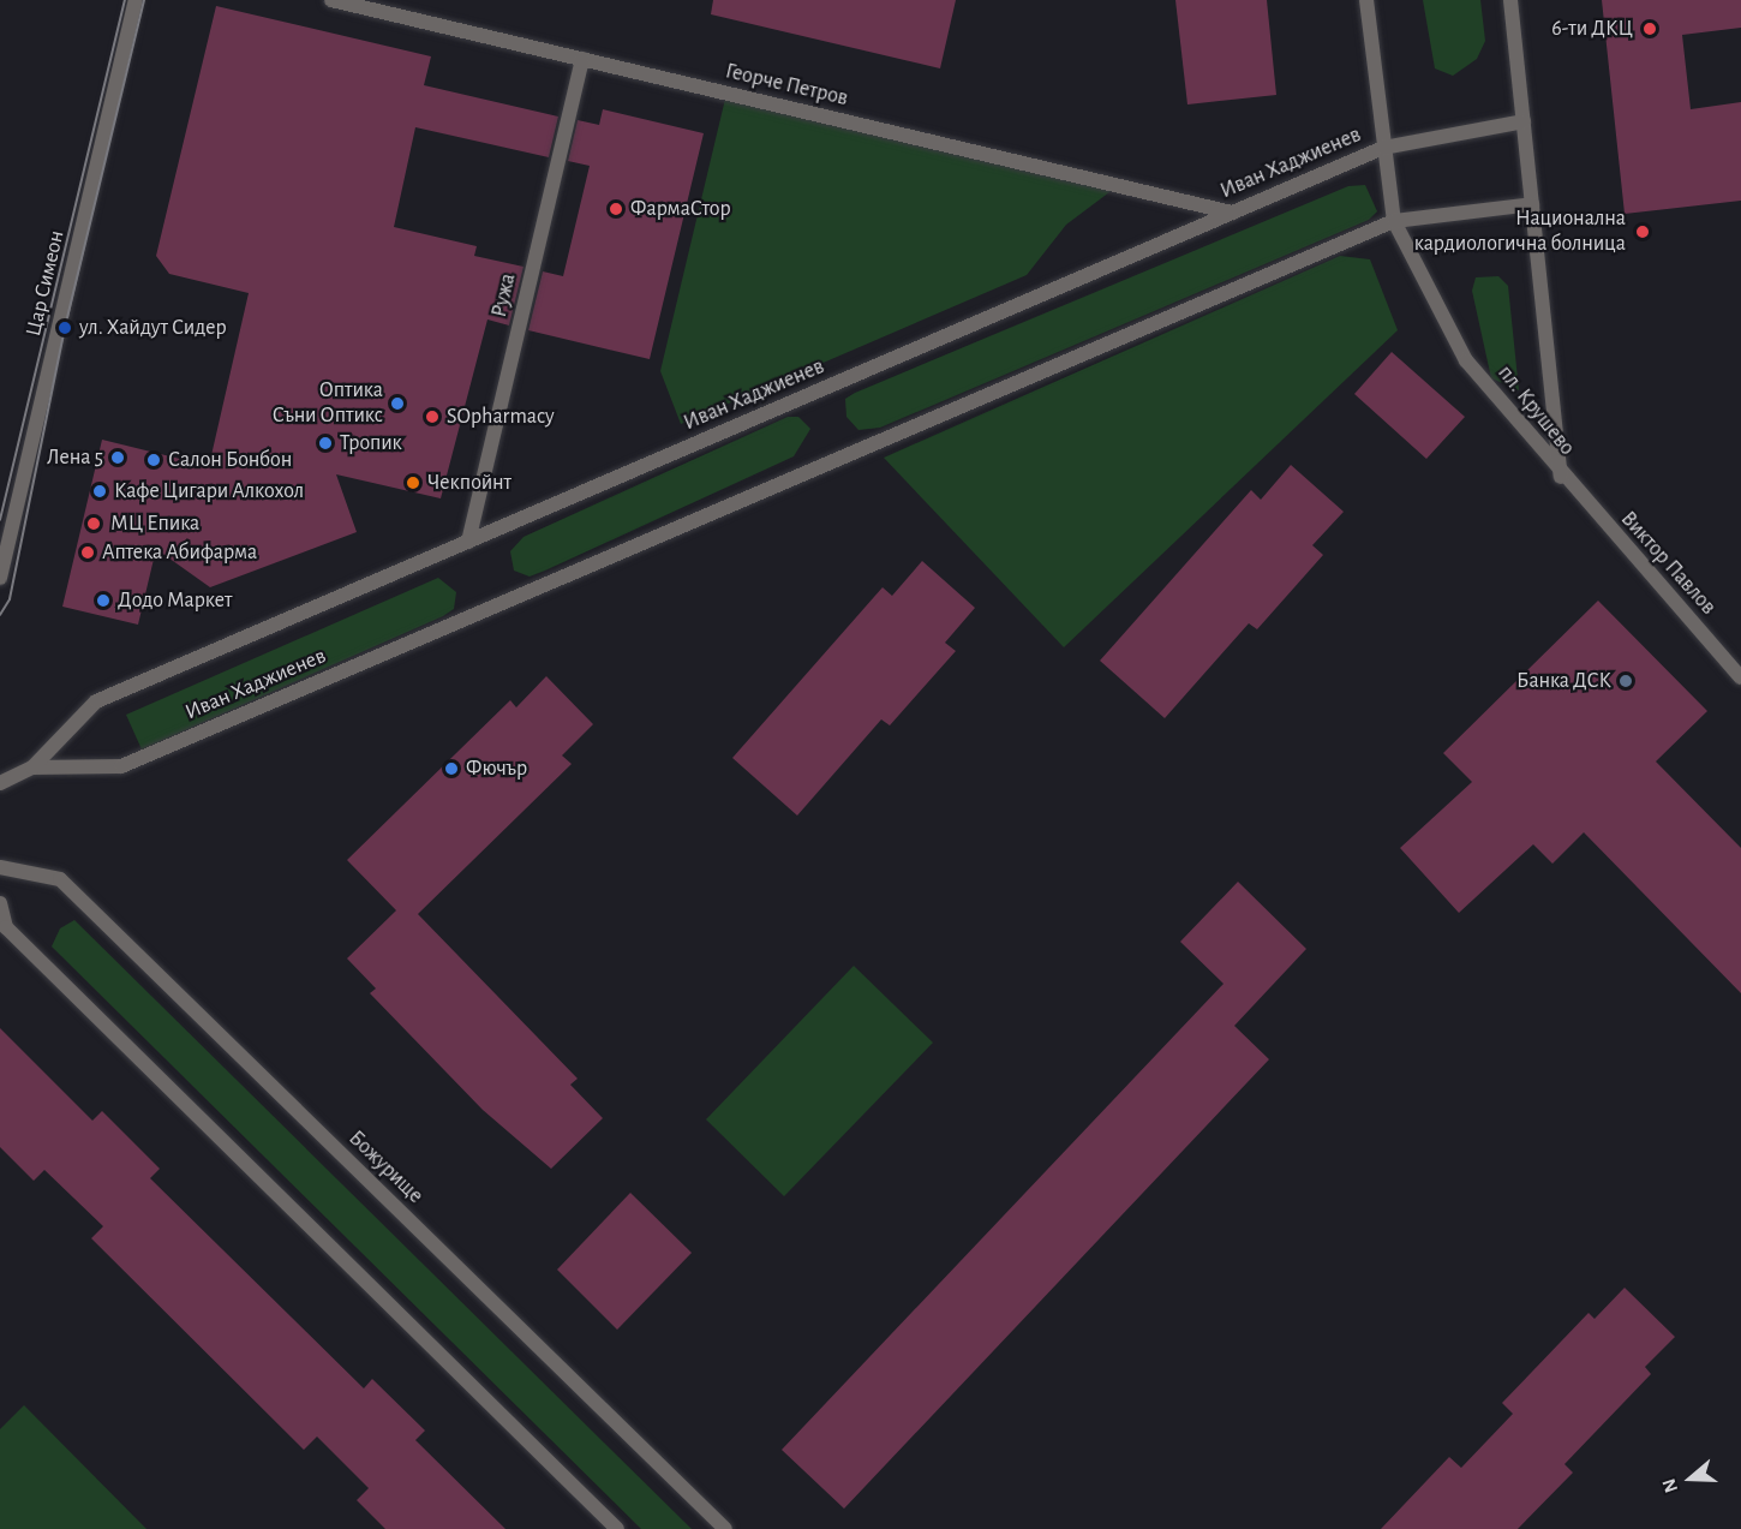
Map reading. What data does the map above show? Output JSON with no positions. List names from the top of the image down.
{
  "streets": {
    "street": [
      "Георче Петров",
      "Иван Хаджиенев",
      "Цар Симеон",
      "Ружа",
      "пл. Крушево",
      "Виктор Павлов",
      "Божурище"
    ]
  },
  "crossings": [
    ["Георче Петров", "Иван Хаджиенев"],
    ["Георче Петров", "Ружа"],
    ["Иван Хаджиенев", "Ружа"],
    ["Иван Хаджиенев", "пл. Крушево"],
    ["пл. Крушево", "Виктор Павлов"]
  ],
  "places": [
    "6-ти ДКЦ",
    "ФармаСтор",
    "Национална кардиологична болница",
    "ул. Хайдут Сидер",
    "Оптика Съни Оптикс",
    "SOpharmacy",
    "Тропик",
    "Лена 5",
    "Салон Бонбон",
    "Чекпойнт",
    "Кафе Цигари Алкохол",
    "МЦ Епика",
    "Аптека Абифарма",
    "Додо Маркет",
    "Банка ДСК",
    "Фючър"
  ],
  "north": "left"
}
